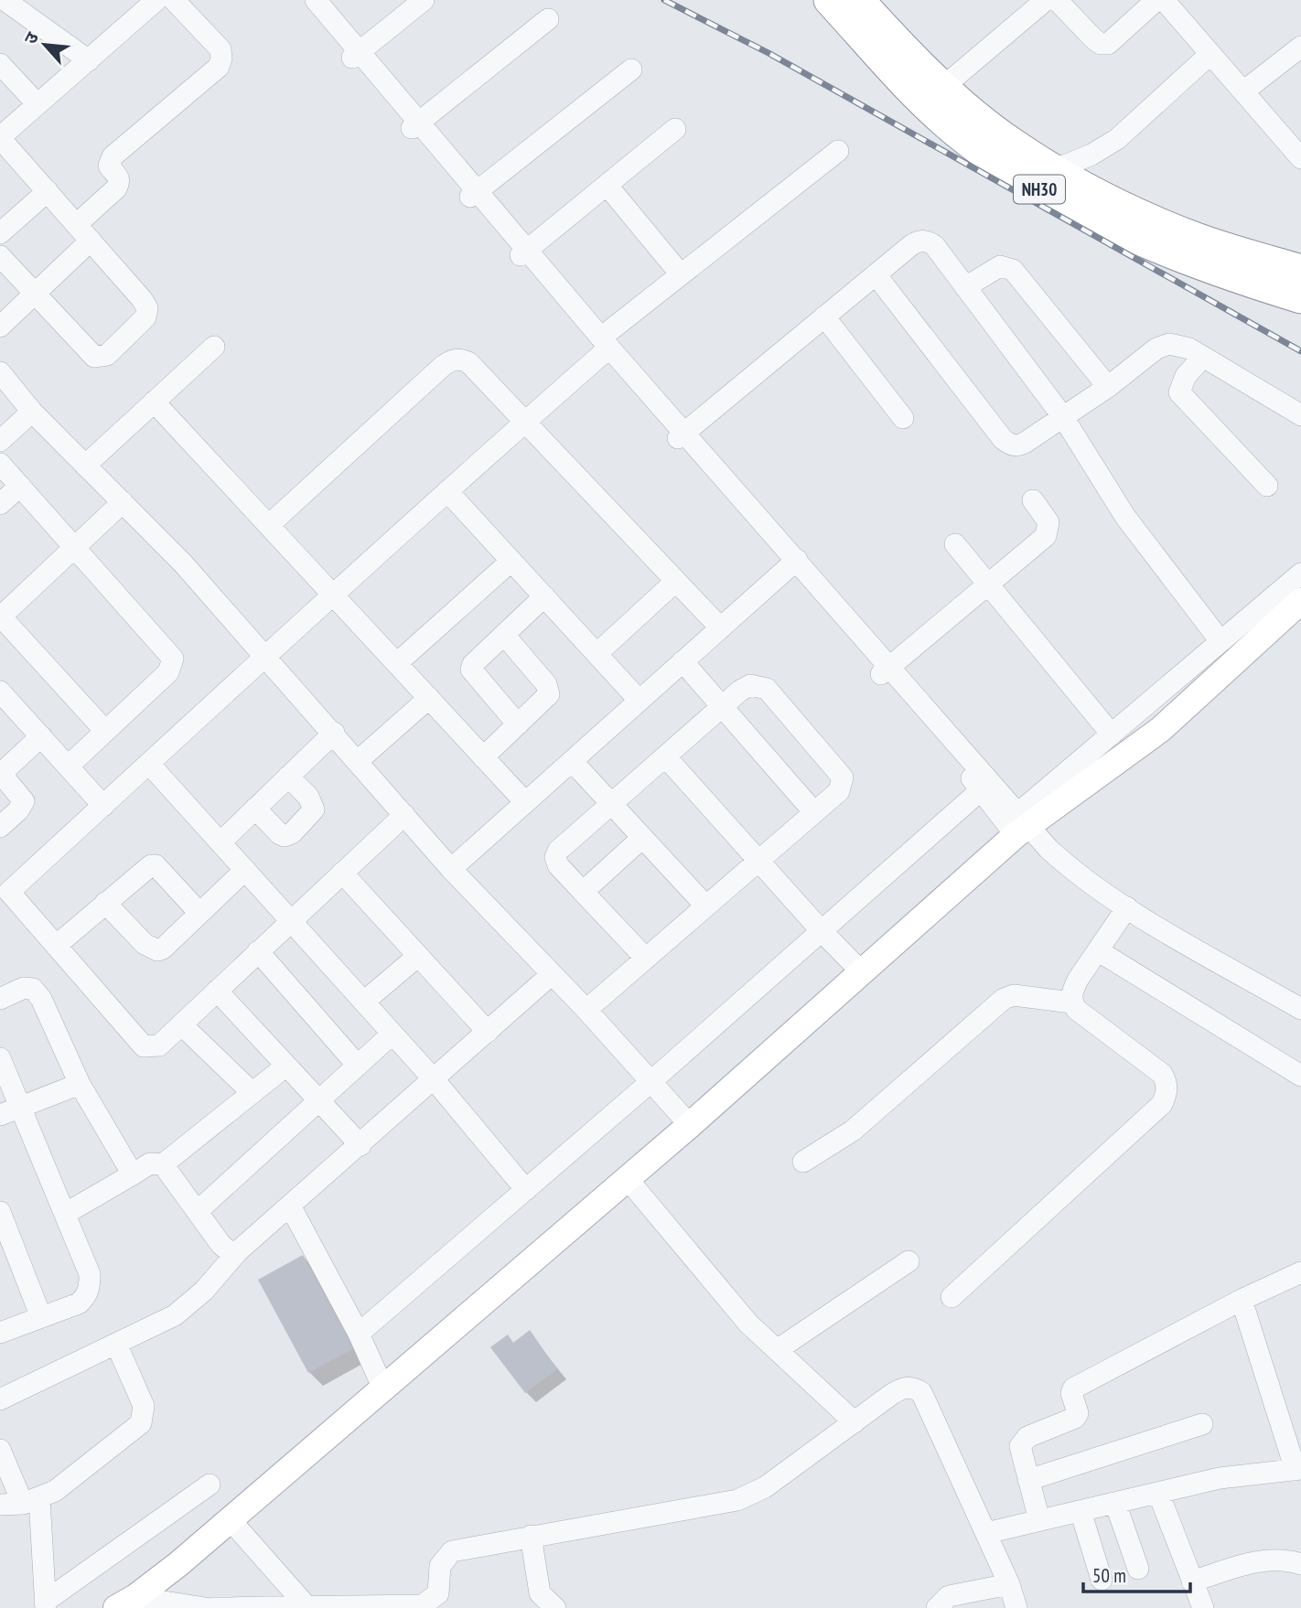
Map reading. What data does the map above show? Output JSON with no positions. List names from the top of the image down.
{
  "streets": {
    "highway": ["NH30"]
  },
  "scale_bar": "50 m",
  "north": "top left"
}
